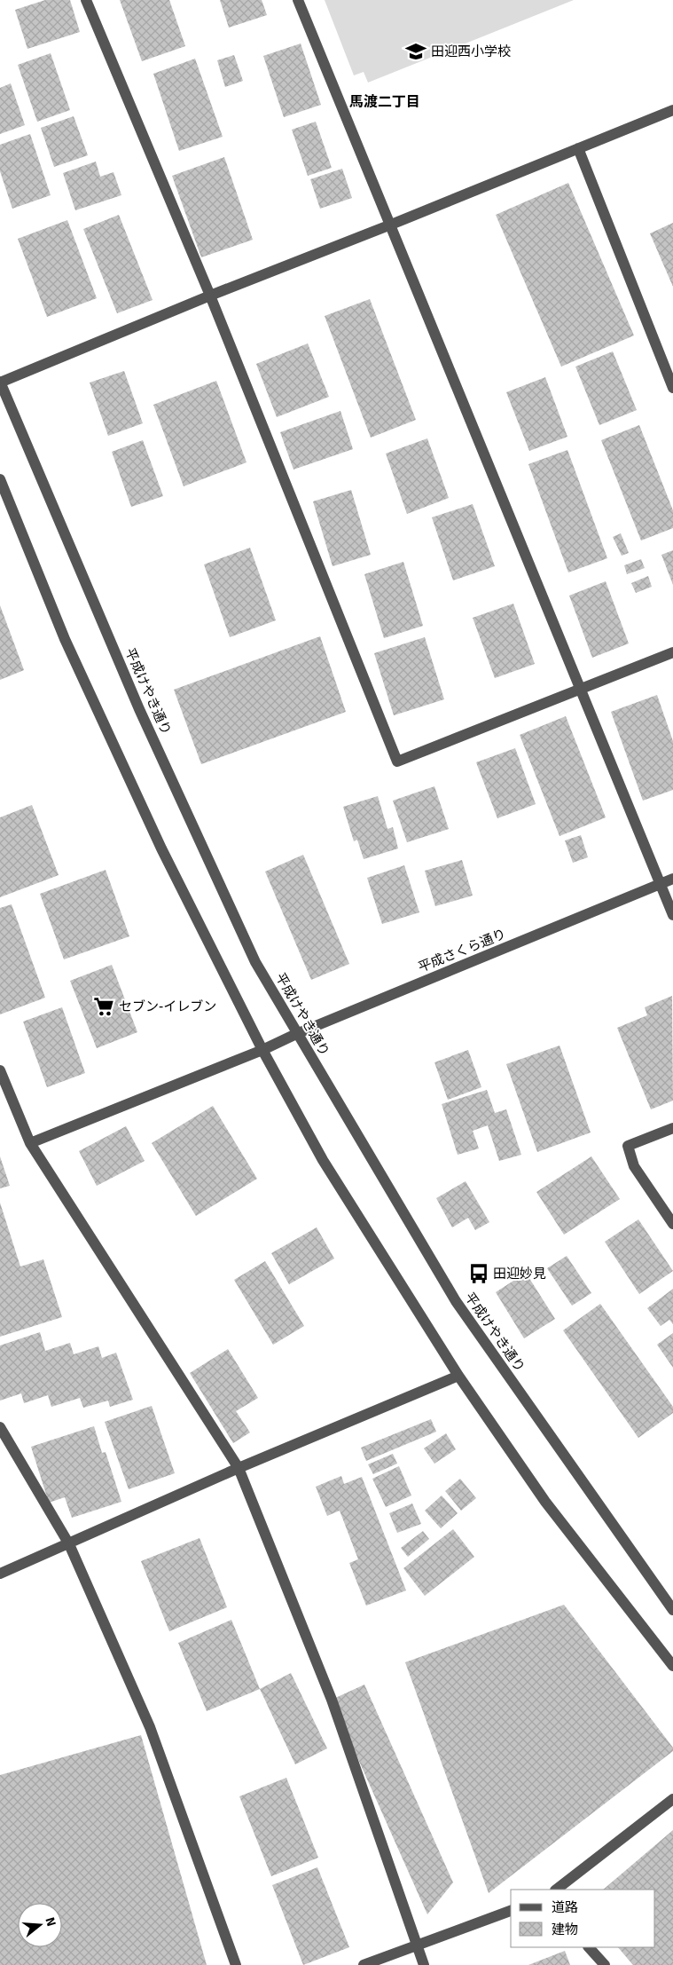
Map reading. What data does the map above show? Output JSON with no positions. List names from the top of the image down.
{
  "streets": {
    "street": ["平成けやき通り", "平成さくら通り"]
  },
  "crossings": [
    ["平成けやき通り", "平成さくら通り"]
  ],
  "districts": ["馬渡二丁目"],
  "places": {
    "school or university": ["田迎西小学校"],
    "supermarket": ["セブン-イレブン"],
    "bus stop": ["田迎妙見"]
  },
  "legend": ["道路", "建物"],
  "north": "right"
}
